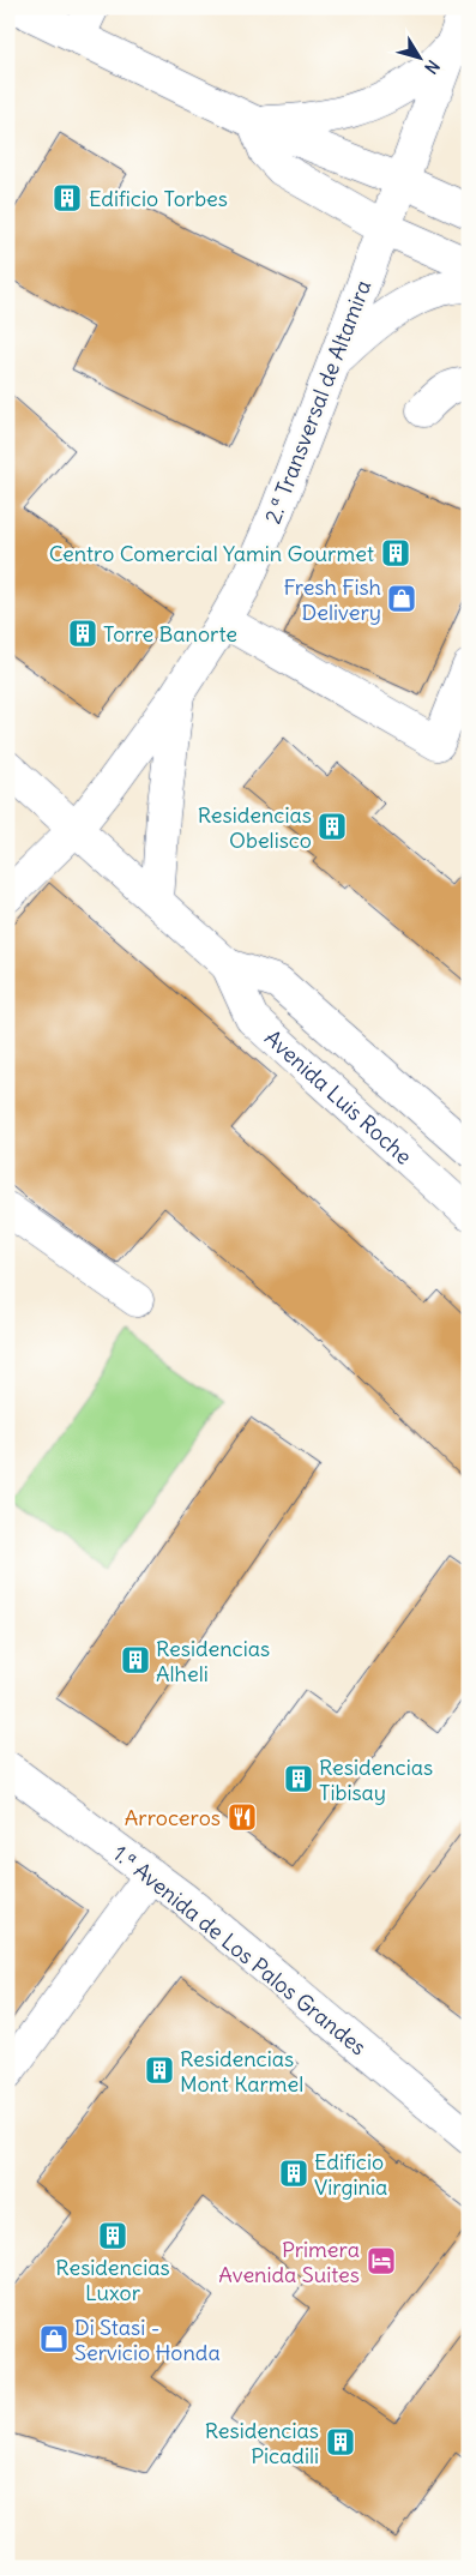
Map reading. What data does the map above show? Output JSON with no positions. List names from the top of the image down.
{
  "streets": {
    "main road": ["2.ª Transversal de Altamira", "Avenida Luis Roche", "1.ª Avenida de Los Palos Grandes"]
  },
  "crossings": [
    ["2.ª Transversal de Altamira", "Avenida Luis Roche"]
  ],
  "places": {
    "building": [
      "Edificio Torbes",
      "Centro Comercial Yamin Gourmet",
      "Torre Banorte",
      "Residencias Obelisco",
      "Residencias Alheli",
      "Residencias Tibisay",
      "Residencias Mont Karmel",
      "Edificio Virginia",
      "Residencias Luxor",
      "Residencias Picadili"
    ],
    "shop": ["Fresh Fish Delivery", "Di Stasi - Servicio Honda"],
    "restaurant": ["Arroceros"],
    "hotel": ["Primera Avenida Suites"]
  },
  "north": "bottom right"
}
